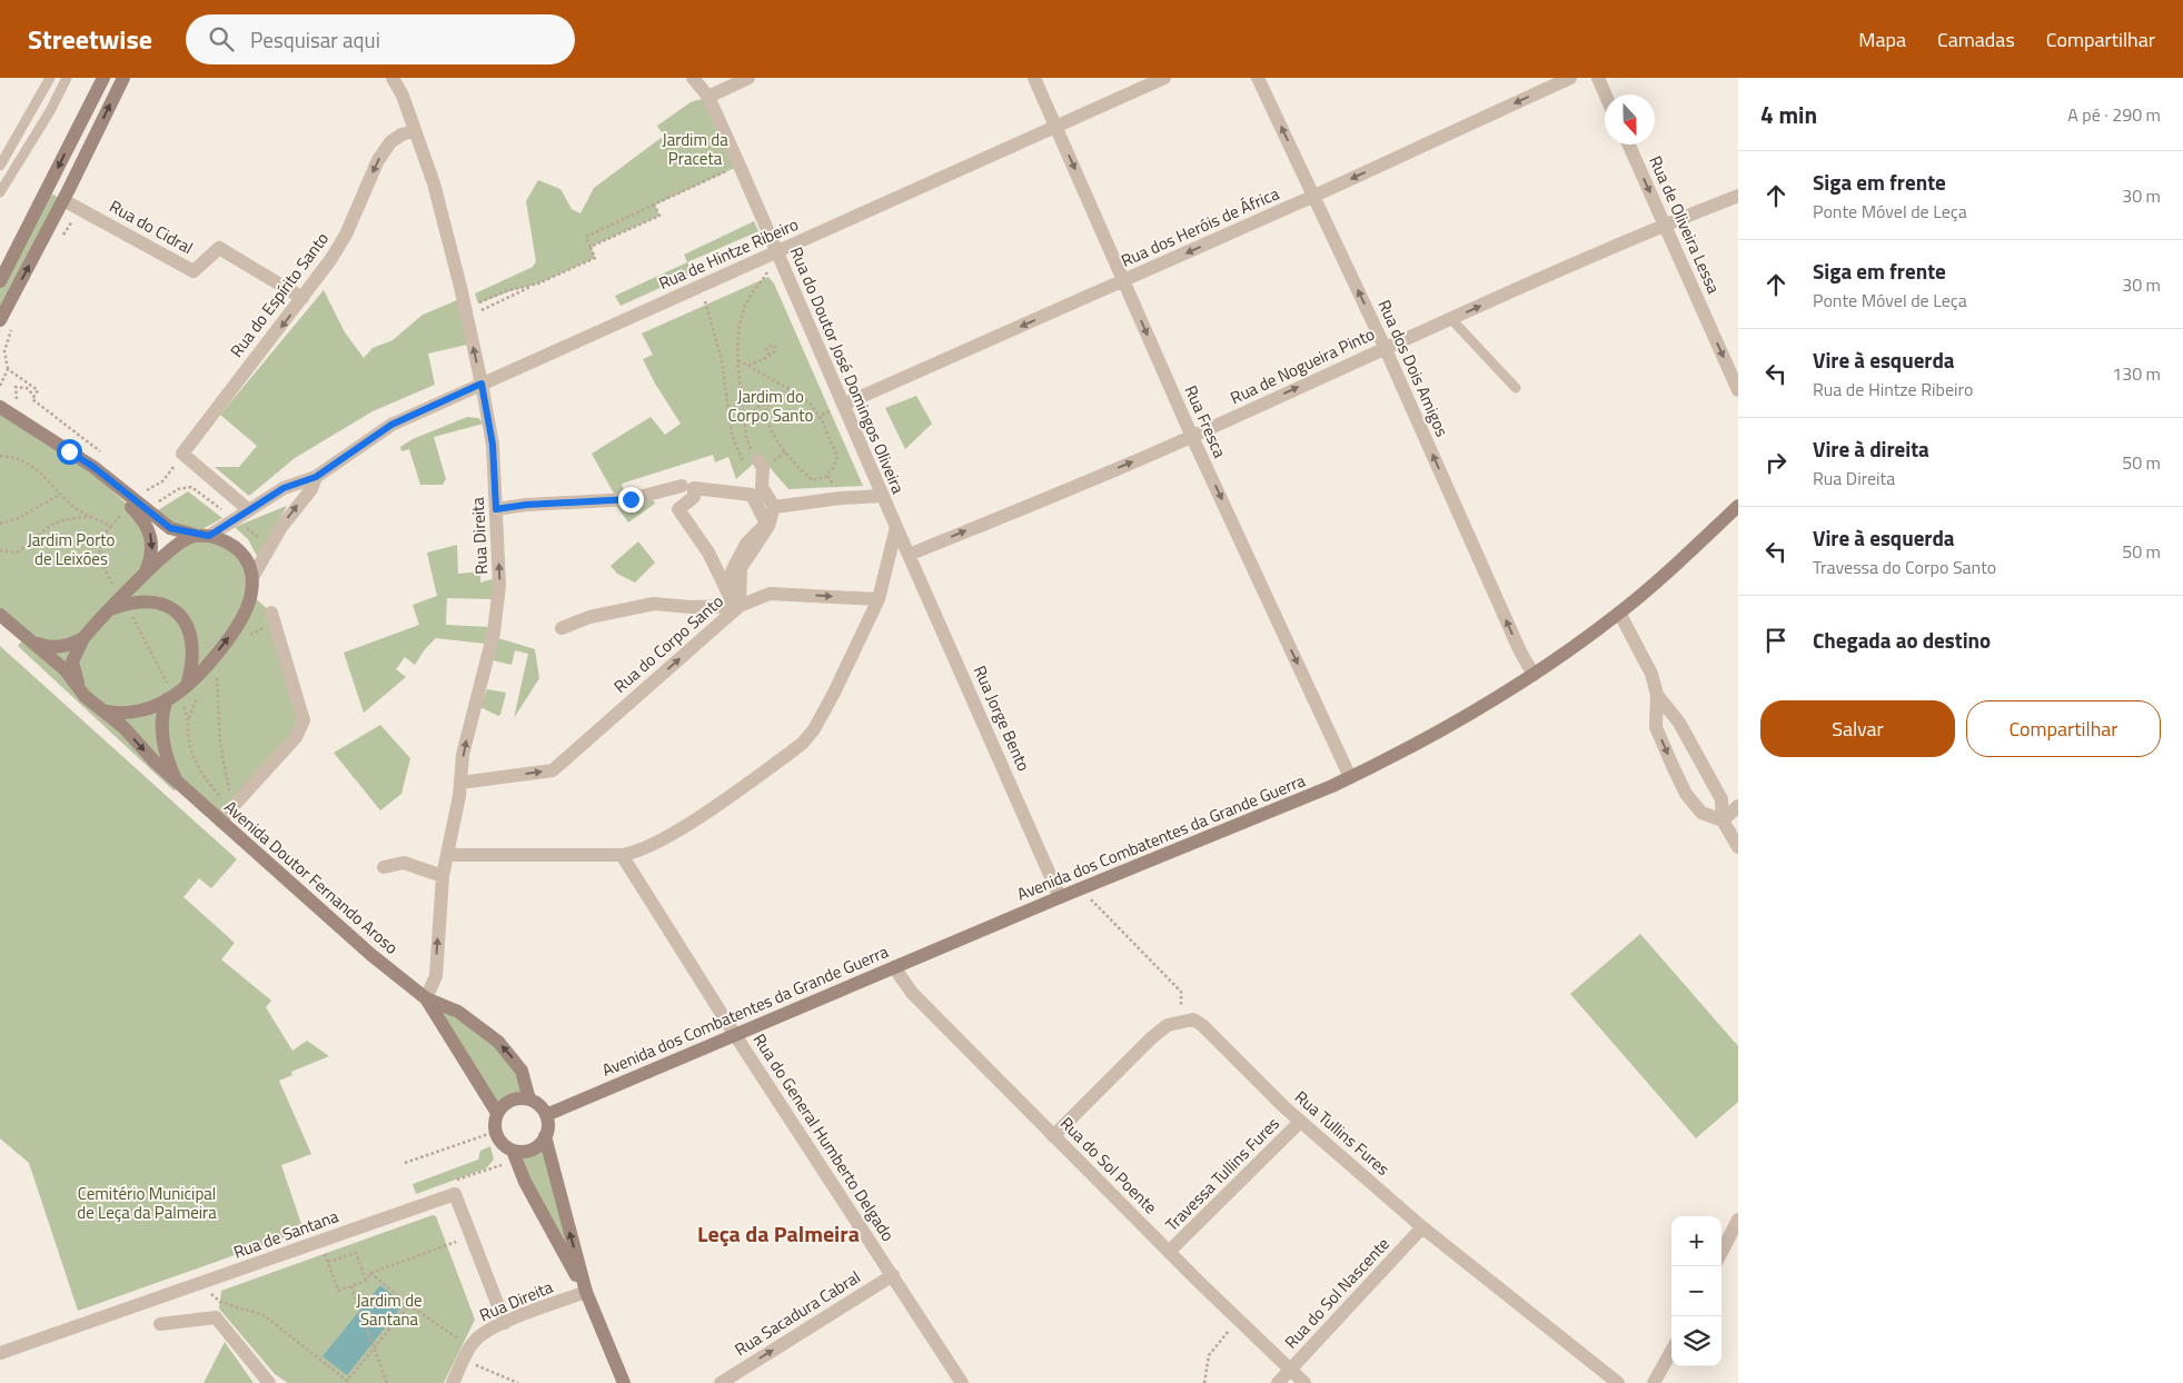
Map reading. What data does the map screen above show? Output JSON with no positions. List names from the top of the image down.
{
  "streets": {
    "main road": ["Avenida dos Combatentes da Grande Guerra", "Avenida Doutor Fernando Aroso"],
    "street": [
      "Rua de Oliveira Lessa",
      "Rua do Cidral",
      "Rua dos Heróis de África",
      "Rua de Hintze Ribeiro",
      "Rua do Espírito Santo",
      "Rua de Nogueira Pinto",
      "Rua dos Dois Amigos",
      "Rua do Doutor José Domingos Oliveira",
      "Rua Fresca",
      "Rua Direita",
      "Rua do Corpo Santo",
      "Rua Jorge Bento",
      "Rua Tullins Fures",
      "Rua do General Humberto Delgado",
      "Rua do Sol Poente",
      "Travessa Tullins Fures",
      "Rua de Santana",
      "Rua do Sol Nascente",
      "Rua Sacadura Cabral"
    ]
  },
  "crossings": [
    ["Rua de Oliveira Lessa", "Rua de Nogueira Pinto"],
    ["Rua do Cidral", "Rua do Espírito Santo"],
    ["Rua dos Heróis de África", "Rua dos Dois Amigos"],
    ["Rua dos Heróis de África", "Rua do Doutor José Domingos Oliveira"],
    ["Rua dos Heróis de África", "Rua Fresca"],
    ["Rua de Hintze Ribeiro", "Rua do Doutor José Domingos Oliveira"],
    ["Rua de Hintze Ribeiro", "Rua Fresca"],
    ["Rua de Hintze Ribeiro", "Rua Direita"],
    ["Rua do Espírito Santo", "Rua Direita"],
    ["Rua de Nogueira Pinto", "Rua dos Dois Amigos"],
    ["Rua de Nogueira Pinto", "Rua Fresca"],
    ["Rua de Nogueira Pinto", "Rua Jorge Bento"],
    ["Rua dos Dois Amigos", "Avenida dos Combatentes da Grande Guerra"],
    ["Rua Fresca", "Avenida dos Combatentes da Grande Guerra"],
    ["Rua Direita", "Rua do Corpo Santo"],
    ["Rua Direita", "Avenida Doutor Fernando Aroso"],
    ["Rua Jorge Bento", "Avenida dos Combatentes da Grande Guerra"],
    ["Avenida dos Combatentes da Grande Guerra", "Avenida Doutor Fernando Aroso"],
    ["Avenida dos Combatentes da Grande Guerra", "Rua do General Humberto Delgado"],
    ["Avenida dos Combatentes da Grande Guerra", "Rua do Sol Poente"],
    ["Rua Tullins Fures", "Travessa Tullins Fures"],
    ["Rua Tullins Fures", "Rua do Sol Nascente"],
    ["Rua do General Humberto Delgado", "Rua Sacadura Cabral"],
    ["Rua do Sol Poente", "Travessa Tullins Fures"],
    ["Rua do Sol Poente", "Rua do Sol Nascente"]
  ],
  "one_way": [
    "Rua de Oliveira Lessa",
    "Rua dos Heróis de África",
    "Rua do Espírito Santo",
    "Rua de Nogueira Pinto",
    "Rua dos Dois Amigos",
    "Rua Fresca",
    "Rua Direita",
    "Rua do Corpo Santo",
    "Rua Sacadura Cabral"
  ],
  "districts": ["Leça da Palmeira"],
  "parks": [
    "Jardim da Praceta",
    "Jardim do Corpo Santo",
    "Jardim Porto de Leixões",
    "Cemitério Municipal de Leça da Palmeira",
    "Jardim de Santana"
  ],
  "north": "bottom",
  "page": {
    "header": "Streetwise",
    "search": "Pesquisar aqui",
    "nav": ["Mapa", "Camadas", "Compartilhar"],
    "heading": ["4 min", "A pé · 290 m"],
    "list": [
      ["Siga em frente", "Ponte Móvel de Leça", "30 m"],
      ["Siga em frente", "Ponte Móvel de Leça", "30 m"],
      ["Vire à esquerda", "Rua de Hintze Ribeiro", "130 m"],
      ["Vire à direita", "Rua Direita", "50 m"],
      ["Vire à esquerda", "Travessa do Corpo Santo", "50 m"],
      "Chegada ao destino"
    ],
    "buttons": ["Salvar", "Compartilhar"],
    "map_buttons": ["+", "−"]
  }
}
